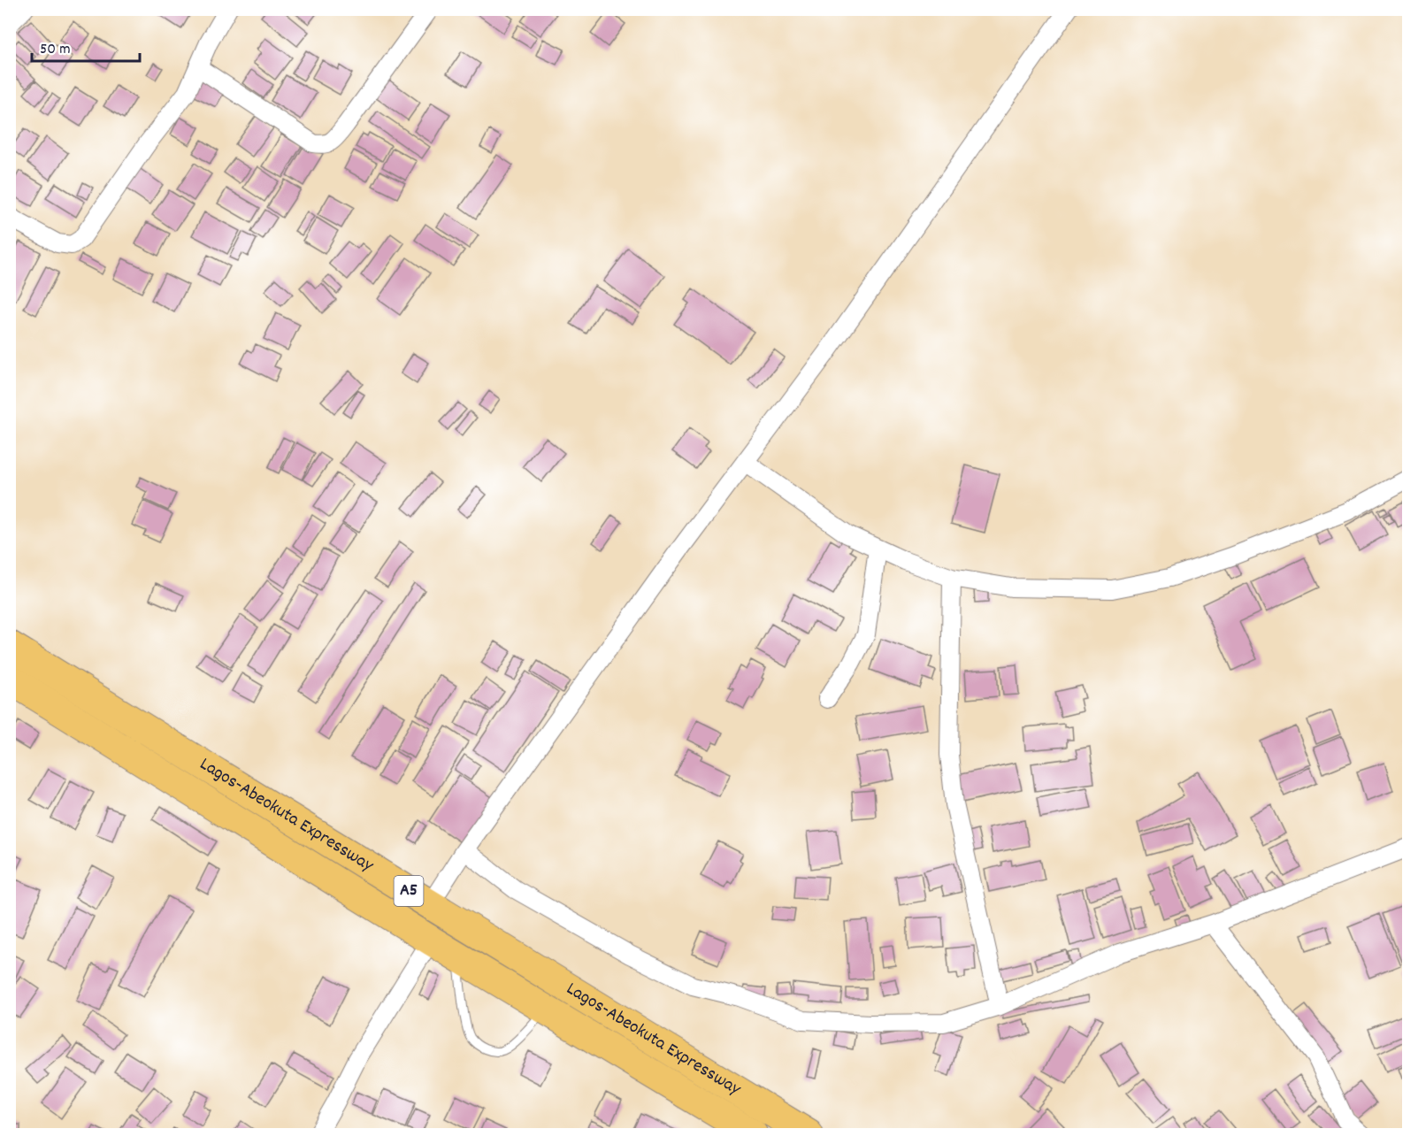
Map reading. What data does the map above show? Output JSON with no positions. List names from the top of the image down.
{
  "streets": {
    "highway": ["Lagos-Abeokuta Expressway", "A5"]
  },
  "scale_bar": "50 m"
}
